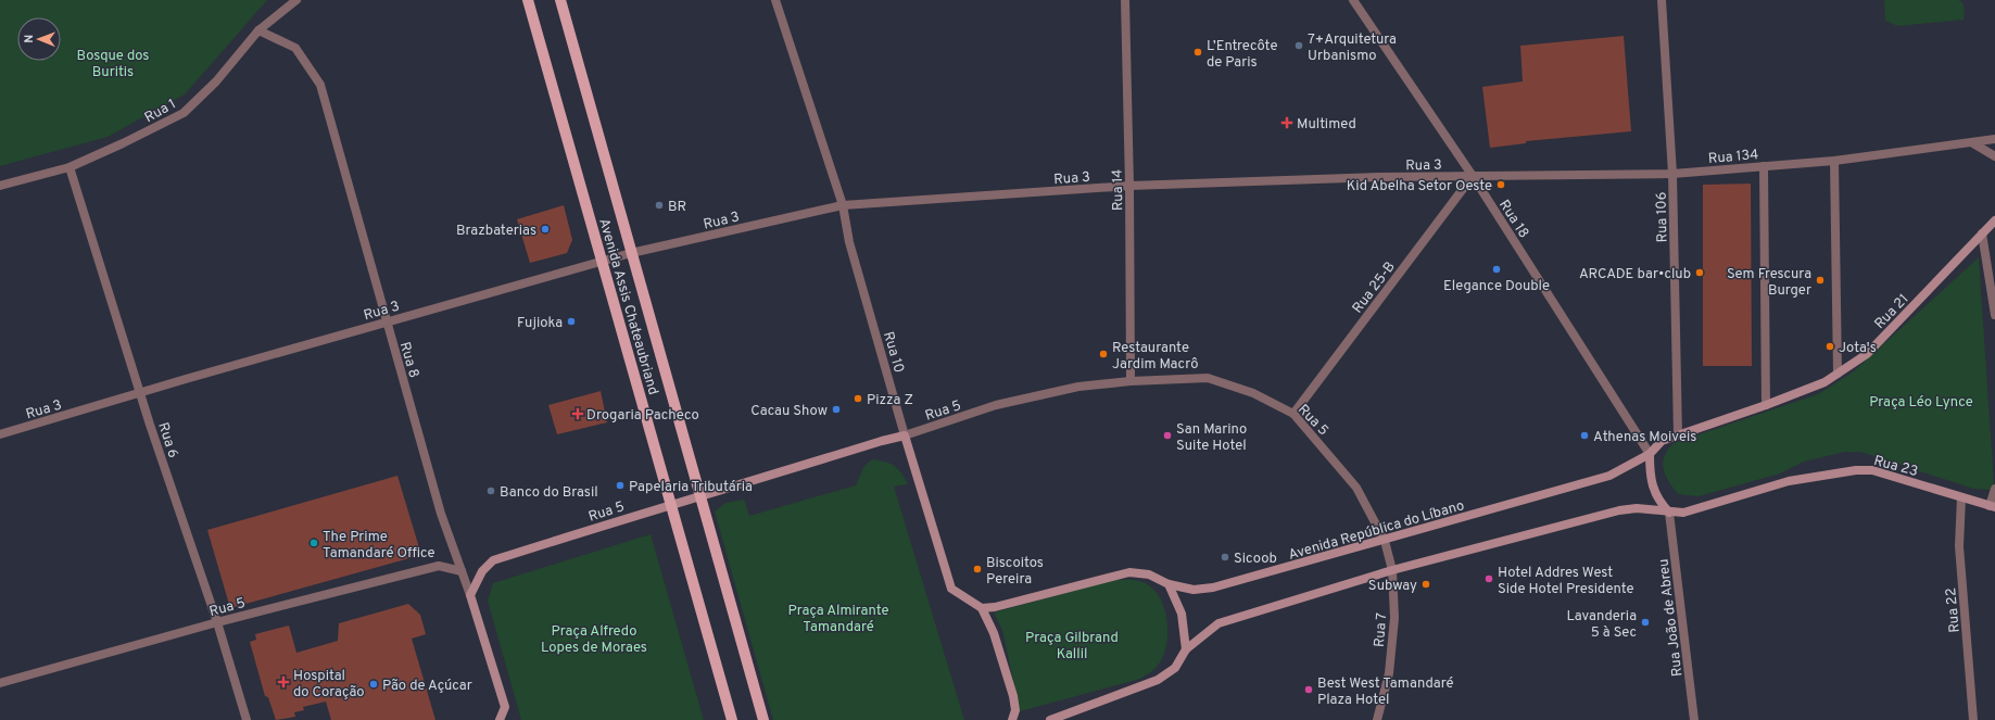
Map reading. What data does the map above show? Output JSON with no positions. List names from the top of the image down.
{
  "streets": {
    "main road": [
      "Avenida Assis Chateaubriand",
      "Rua 21",
      "Rua 10",
      "Rua 8",
      "Rua 5",
      "Rua 23",
      "Avenida República do Líbano"
    ],
    "street": [
      "Rua 1",
      "Rua 134",
      "Rua 3",
      "Rua 14",
      "Rua 106",
      "Rua 18",
      "Rua 25-B",
      "Rua 6",
      "Rua 22",
      "Rua João de Abreu",
      "Rua 7"
    ]
  },
  "crossings": [
    ["Rua 1", "Rua 8"],
    ["Rua 1", "Rua 6"],
    ["Rua 134", "Rua 3"],
    ["Rua 134", "Rua 106"],
    ["Rua 134", "Rua 18"],
    ["Rua 134", "Rua 25-B"],
    ["Rua 3", "Rua 14"],
    ["Rua 3", "Rua 18"],
    ["Rua 3", "Rua 25-B"],
    ["Rua 3", "Avenida Assis Chateaubriand"],
    ["Rua 3", "Rua 10"],
    ["Rua 3", "Rua 8"],
    ["Rua 3", "Rua 6"],
    ["Rua 14", "Rua 5"],
    ["Rua 106", "Avenida República do Líbano"],
    ["Rua 18", "Rua 25-B"],
    ["Rua 18", "Avenida República do Líbano"],
    ["Rua 25-B", "Rua 5"],
    ["Avenida Assis Chateaubriand", "Rua 5"],
    ["Rua 21", "Avenida República do Líbano"],
    ["Rua 10", "Rua 5"],
    ["Rua 10", "Avenida República do Líbano"],
    ["Rua 8", "Rua 5"],
    ["Rua 5", "Rua 6"],
    ["Rua 5", "Avenida República do Líbano"],
    ["Rua 5", "Rua 7"],
    ["Rua 23", "Rua 22"],
    ["Rua 23", "Rua João de Abreu"],
    ["Avenida República do Líbano", "Rua 7"]
  ],
  "parks": [
    "Bosque dos Buritis",
    "Praça Léo Lynce",
    "Praça Almirante Tamandaré",
    "Praça Alfredo Lopes de Moraes",
    "Praça Gilbrand Kallil"
  ],
  "places": {
    "other": [
      "7+Arquitetura Urbanismo",
      "L’Entrecôte de Paris",
      "Kid Abelha Setor Oeste",
      "BR",
      "Brazbaterias",
      "Elegance Double",
      "ARCADE bar•club",
      "Sem Frescura Burger",
      "Fujioka",
      "Jota's",
      "Restaurante Jardim Macrô",
      "Pizza Z",
      "Cacau Show",
      "San Marino Suite Hotel",
      "Athenas Moiveis",
      "Papelaria Tributária",
      "Banco do Brasil",
      "The Prime Tamandaré Office",
      "Sicoob",
      "Biscoitos Pereira",
      "Hotel Addres West Side Hotel Presidente",
      "Subway",
      "Lavanderia 5 à Sec",
      "Pão de Açúcar",
      "Best West Tamandaré Plaza Hotel"
    ],
    "health": ["Multimed", "Drogaria Pacheco", "Hospital do Coração"]
  },
  "north": "left"
}
